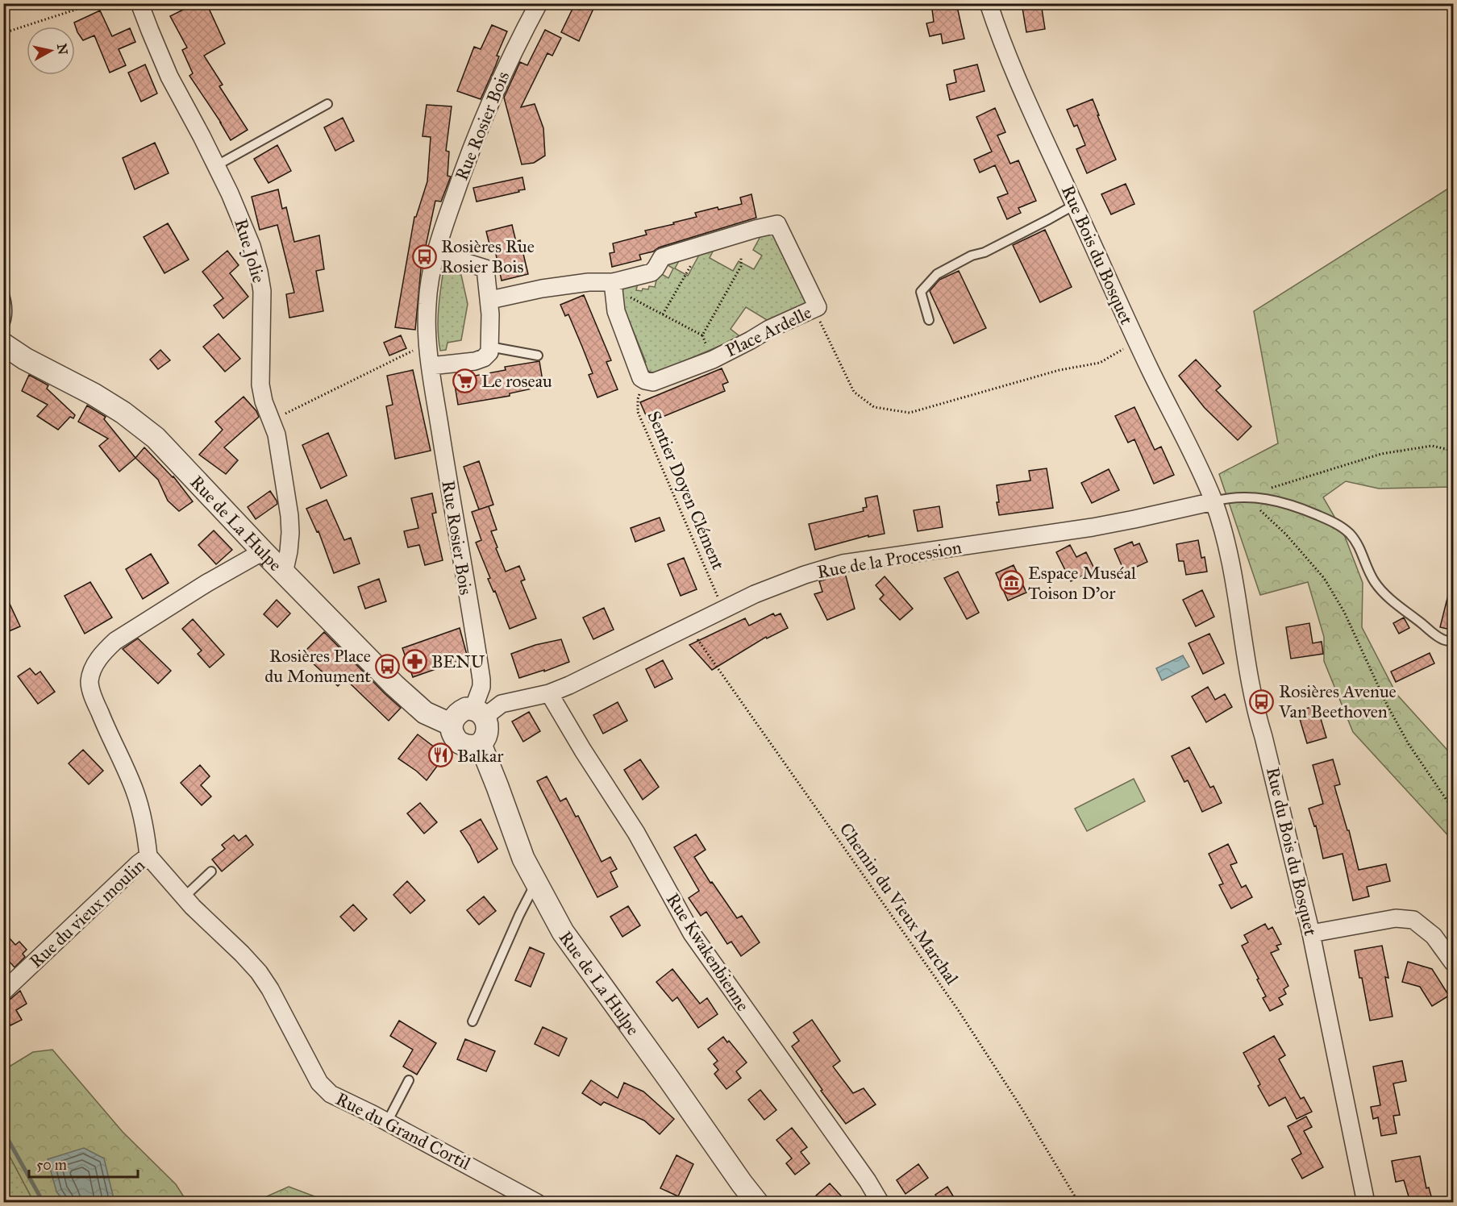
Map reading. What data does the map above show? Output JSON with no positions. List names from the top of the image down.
{
  "streets": {
    "street": [
      "Rue Rosier Bois",
      "Rue Jolie",
      "Rue Bois du Bosquet",
      "Place Ardelle",
      "Rue de La Hulpe",
      "Rue de la Procession",
      "Rue du Bois du Bosquet",
      "Rue du vieux moulin",
      "Rue Kwakenbienne",
      "Rue du Grand Cortil"
    ],
    "path": ["Sentier Doyen Clément", "Chemin du Vieux Marchal"]
  },
  "crossings": [
    ["Rue Rosier Bois", "Rue de La Hulpe"],
    ["Rue Rosier Bois", "Rue de la Procession"],
    ["Rue Jolie", "Rue de La Hulpe"],
    ["Rue Bois du Bosquet", "Rue de la Procession"],
    ["Rue Bois du Bosquet", "Rue du Bois du Bosquet"],
    ["Place Ardelle", "Sentier Doyen Clément"],
    ["Sentier Doyen Clément", "Rue de la Procession"],
    ["Rue de La Hulpe", "Rue de la Procession"],
    ["Rue de La Hulpe", "Rue du vieux moulin"],
    ["Rue de la Procession", "Rue du Bois du Bosquet"],
    ["Rue de la Procession", "Chemin du Vieux Marchal"],
    ["Rue de la Procession", "Rue Kwakenbienne"],
    ["Rue du vieux moulin", "Rue du Grand Cortil"]
  ],
  "places": {
    "bus stop": ["Rosières Rue Rosier Bois", "Rosières Place du Monument", "Rosières Avenue Van Beethoven"],
    "supermarket": ["Le roseau"],
    "museum": ["Espace Muséal Toison D'or"],
    "pharmacy": ["BENU"],
    "restaurant": ["Balkar"]
  },
  "scale_bar": "50 m",
  "north": "right"
}
